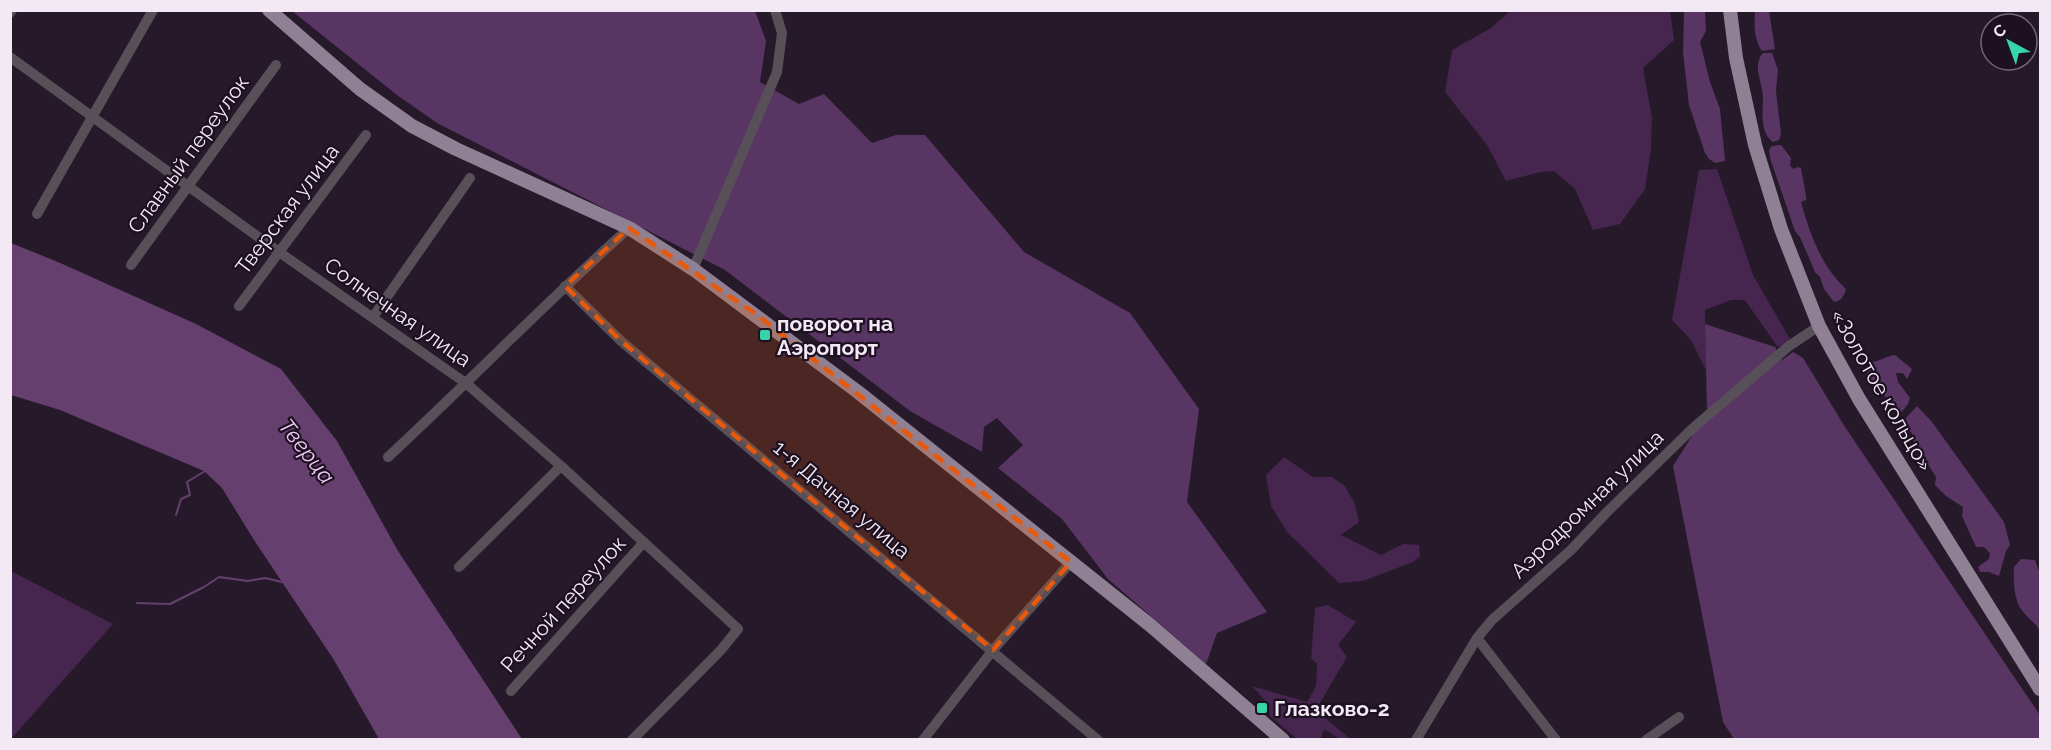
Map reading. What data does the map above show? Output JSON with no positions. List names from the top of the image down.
{
  "streets": {
    "main road": ["«Золотое кольцо»"],
    "street": [
      "Славный переулок",
      "Тверская улица",
      "Солнечная улица",
      "1-я Дачная улица",
      "Аэродромная улица",
      "Речной переулок"
    ]
  },
  "crossings": [
    ["Славный переулок", "Солнечная улица"],
    ["Тверская улица", "Солнечная улица"],
    ["Солнечная улица", "Речной переулок"],
    ["«Золотое кольцо»", "Аэродромная улица"]
  ],
  "water": ["Тверца"],
  "places": {
    "transit": ["поворот на Аэропорт", "Глазково-2"]
  },
  "north": "top left"
}
